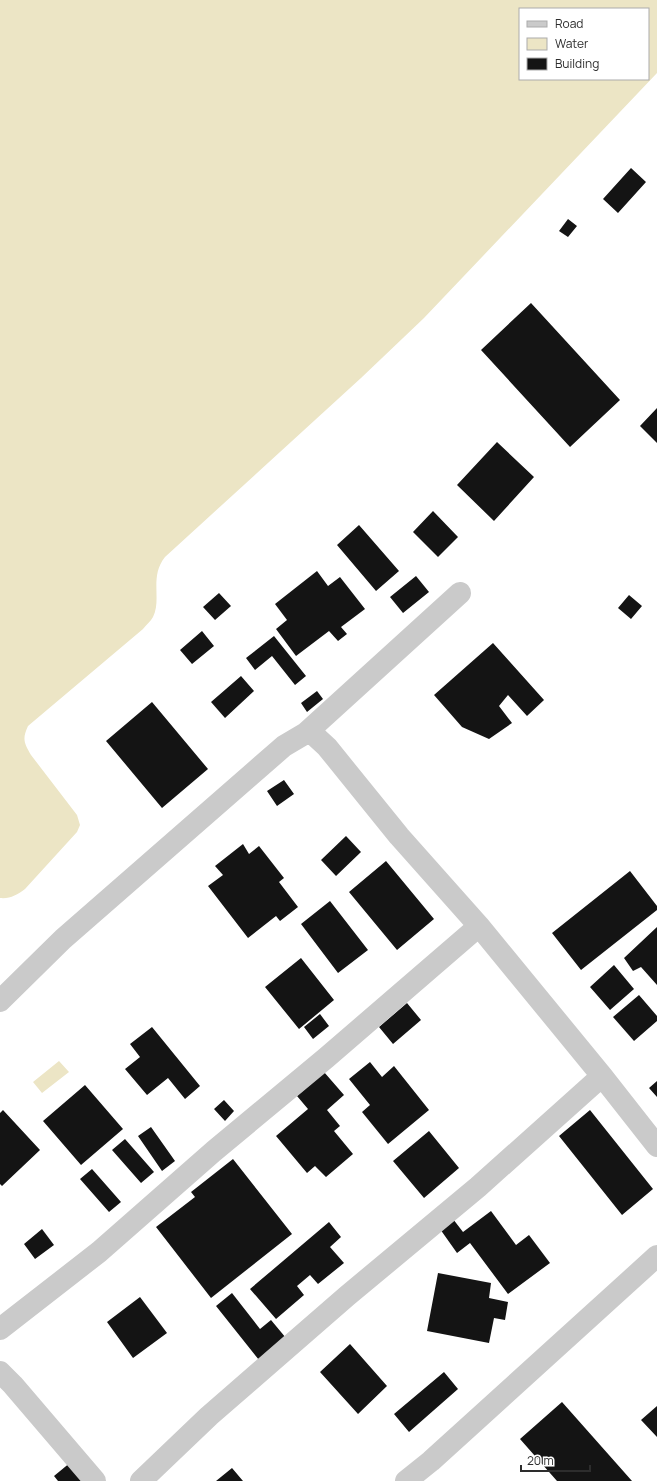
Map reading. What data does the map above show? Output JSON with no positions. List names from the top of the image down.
{
  "legend": ["Road", "Water", "Building"],
  "scale_bar": "20 m"
}
